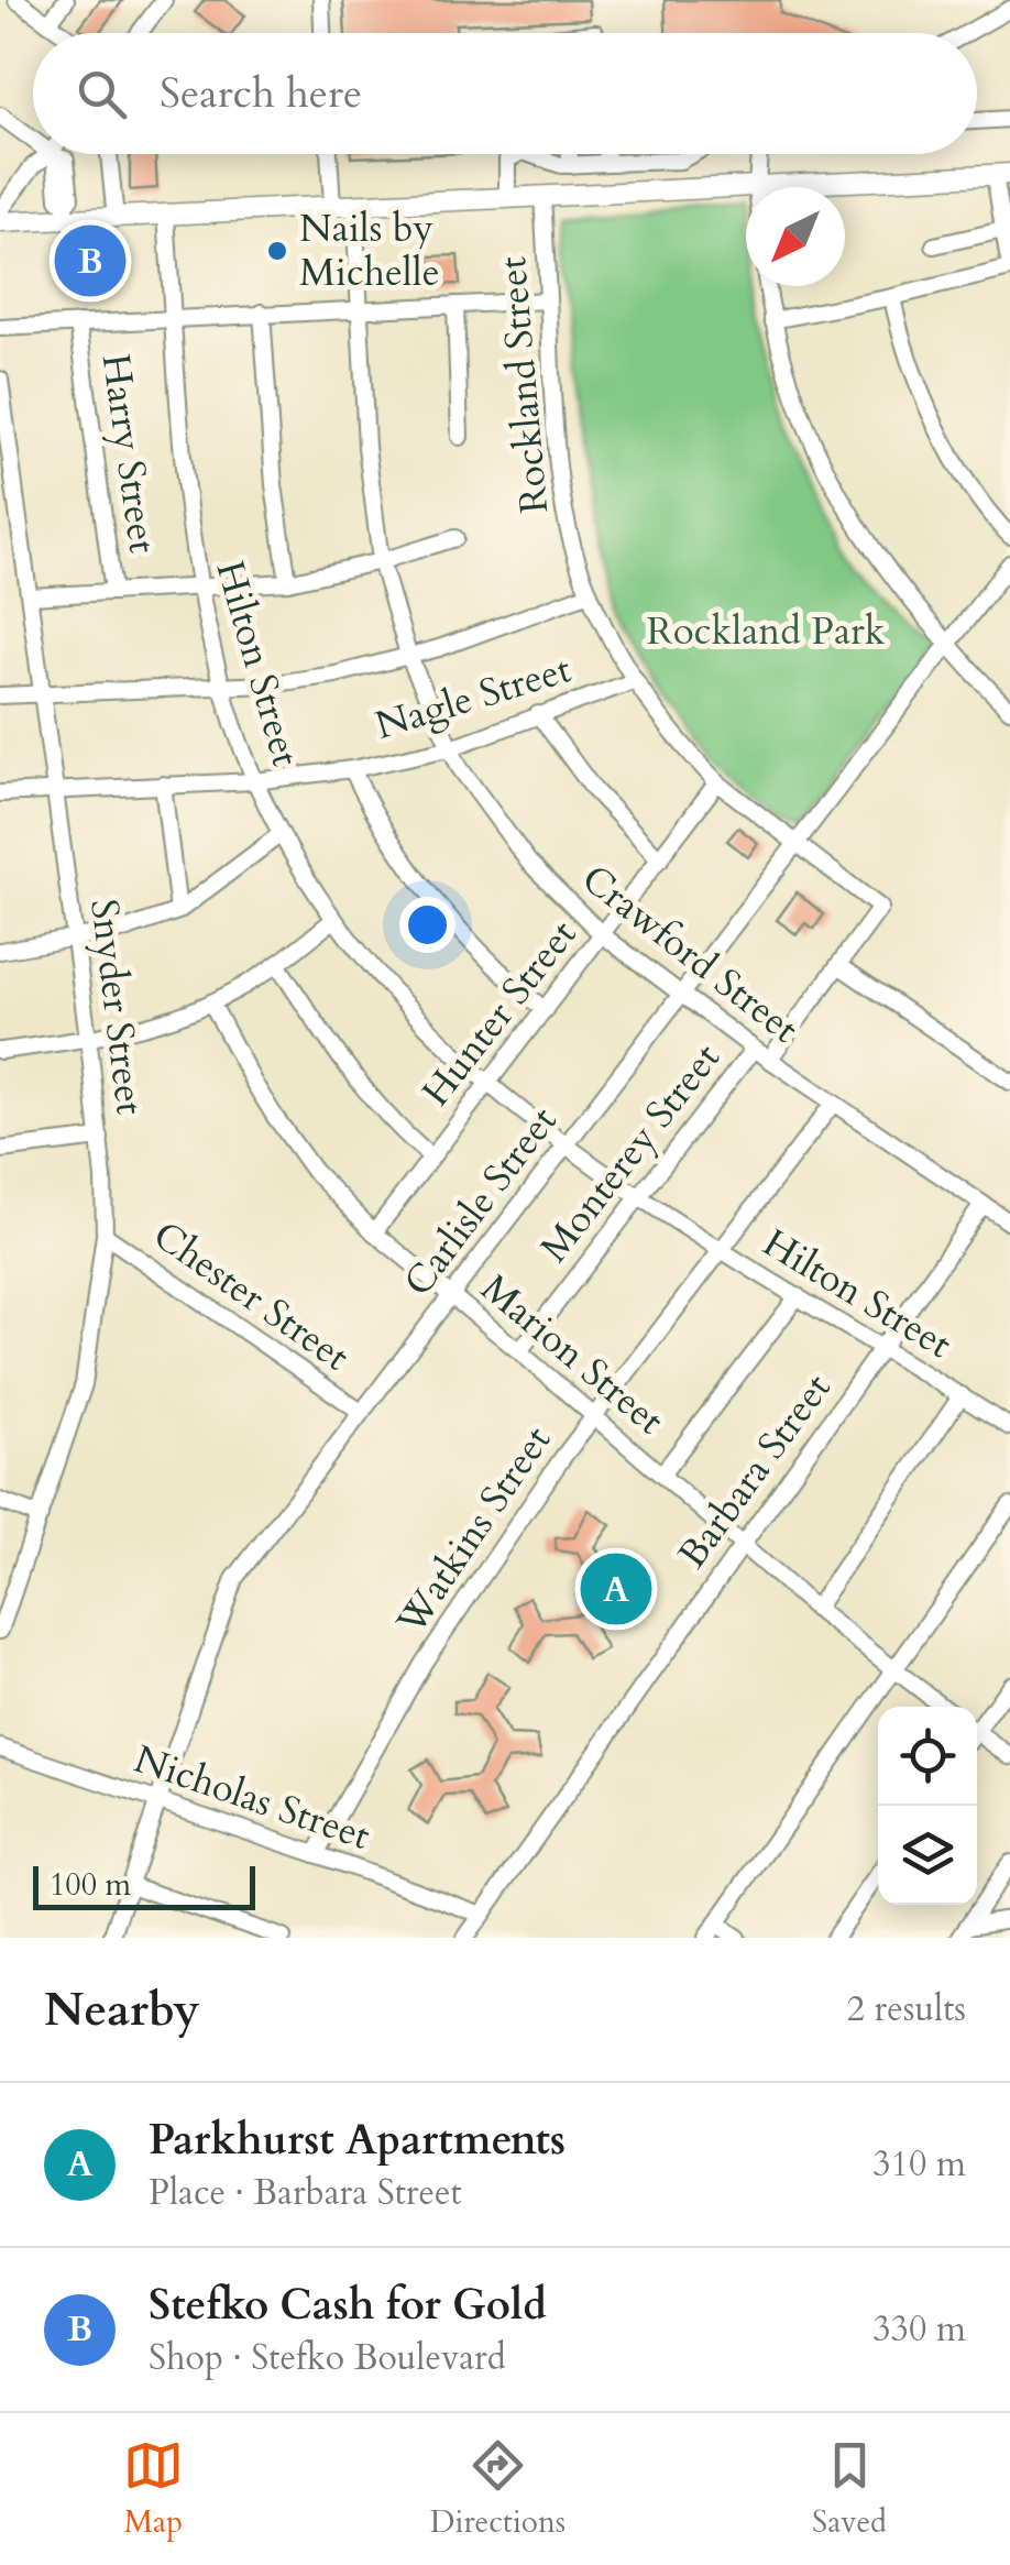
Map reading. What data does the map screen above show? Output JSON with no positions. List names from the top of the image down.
{
  "streets": {
    "street": [
      "Rockland Street",
      "Harry Street",
      "Hilton Street",
      "Nagle Street",
      "Crawford Street",
      "Snyder Street",
      "Hunter Street",
      "Monterey Street",
      "Carlisle Street",
      "Chester Street",
      "Marion Street",
      "Barbara Street",
      "Watkins Street",
      "Nicholas Street"
    ]
  },
  "crossings": [
    ["Rockland Street", "Nagle Street"],
    ["Rockland Street", "Hunter Street"],
    ["Rockland Street", "Monterey Street"],
    ["Rockland Street", "Carlisle Street"],
    ["Hilton Street", "Nagle Street"],
    ["Hilton Street", "Hunter Street"],
    ["Hilton Street", "Monterey Street"],
    ["Hilton Street", "Carlisle Street"],
    ["Hilton Street", "Barbara Street"],
    ["Hilton Street", "Watkins Street"],
    ["Nagle Street", "Crawford Street"],
    ["Nagle Street", "Snyder Street"],
    ["Crawford Street", "Hunter Street"],
    ["Crawford Street", "Monterey Street"],
    ["Crawford Street", "Carlisle Street"],
    ["Crawford Street", "Barbara Street"],
    ["Crawford Street", "Watkins Street"],
    ["Snyder Street", "Chester Street"],
    ["Hunter Street", "Marion Street"],
    ["Monterey Street", "Marion Street"],
    ["Carlisle Street", "Chester Street"],
    ["Carlisle Street", "Marion Street"],
    ["Carlisle Street", "Nicholas Street"],
    ["Marion Street", "Barbara Street"],
    ["Marion Street", "Watkins Street"],
    ["Barbara Street", "Nicholas Street"],
    ["Watkins Street", "Nicholas Street"]
  ],
  "parks": ["Rockland Park"],
  "places": ["Nails by Michelle"],
  "scale_bar": "100 m",
  "north": "bottom left",
  "page": {
    "search": "Search here",
    "pins": ["B", "A"],
    "scale": "100 m",
    "heading": ["Nearby", "2 results"],
    "list": [
      {
        "mark": "A",
        "name": "Parkhurst Apartments",
        "note": "Place · Barbara Street",
        "value": "310 m"
      },
      {
        "mark": "B",
        "name": "Stefko Cash for Gold",
        "note": "Shop · Stefko Boulevard",
        "value": "330 m"
      }
    ],
    "nav": ["Map", "Directions", "Saved"]
  }
}
